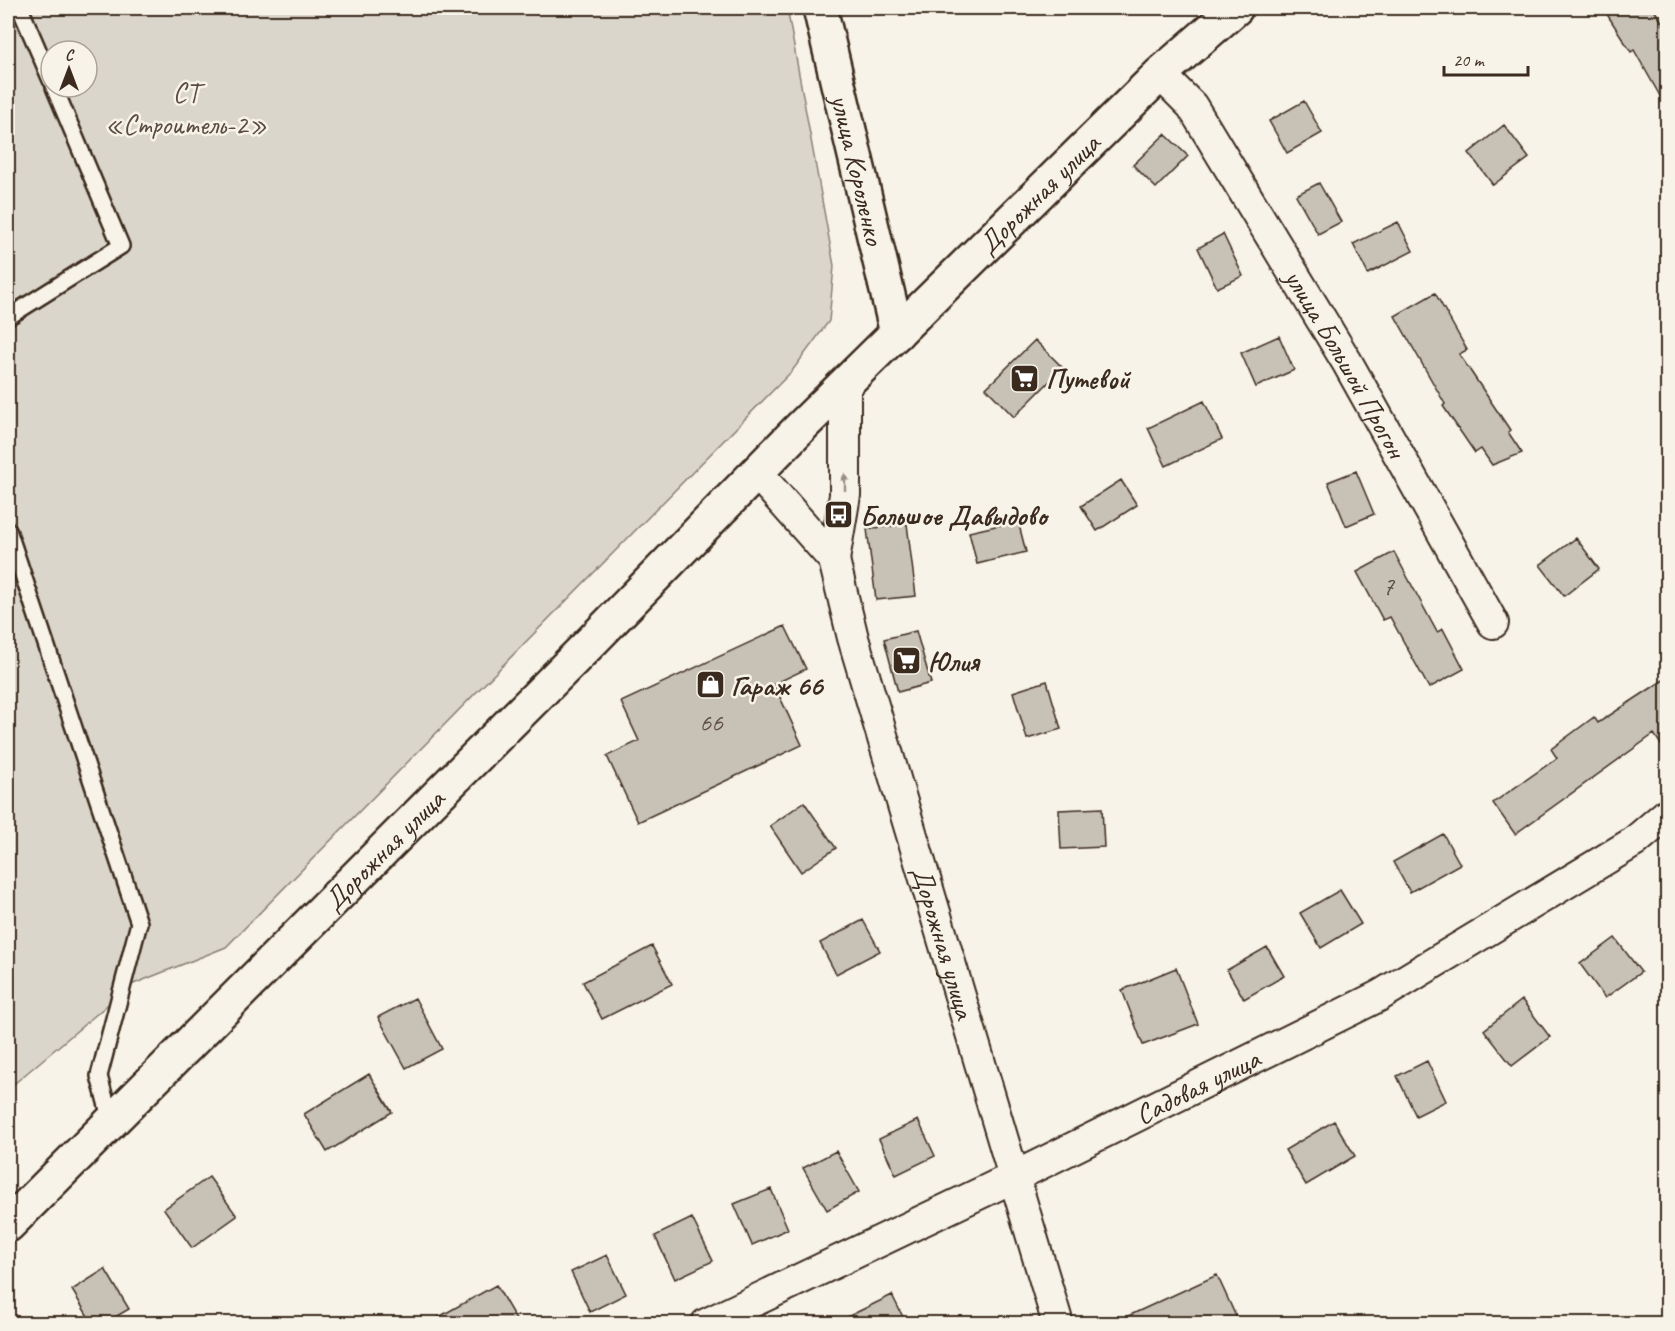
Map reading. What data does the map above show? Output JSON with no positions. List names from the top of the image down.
{
  "streets": {
    "main road": ["улица Короленко", "Дорожная улица"],
    "street": ["улица Большой Прогон", "Садовая улица"]
  },
  "crossings": [
    ["улица Короленко", "Дорожная улица"],
    ["Дорожная улица", "улица Большой Прогон"],
    ["Дорожная улица", "Садовая улица"]
  ],
  "parks": ["СТ «Строитель-2»"],
  "places": {
    "supermarket": ["Путевой", "Юлия"],
    "bus stop": ["Большое Давыдово"],
    "shop": ["Гараж 66"]
  },
  "house_numbers": ["7", "66"],
  "scale_bar": "20 m",
  "north": "top"
}
